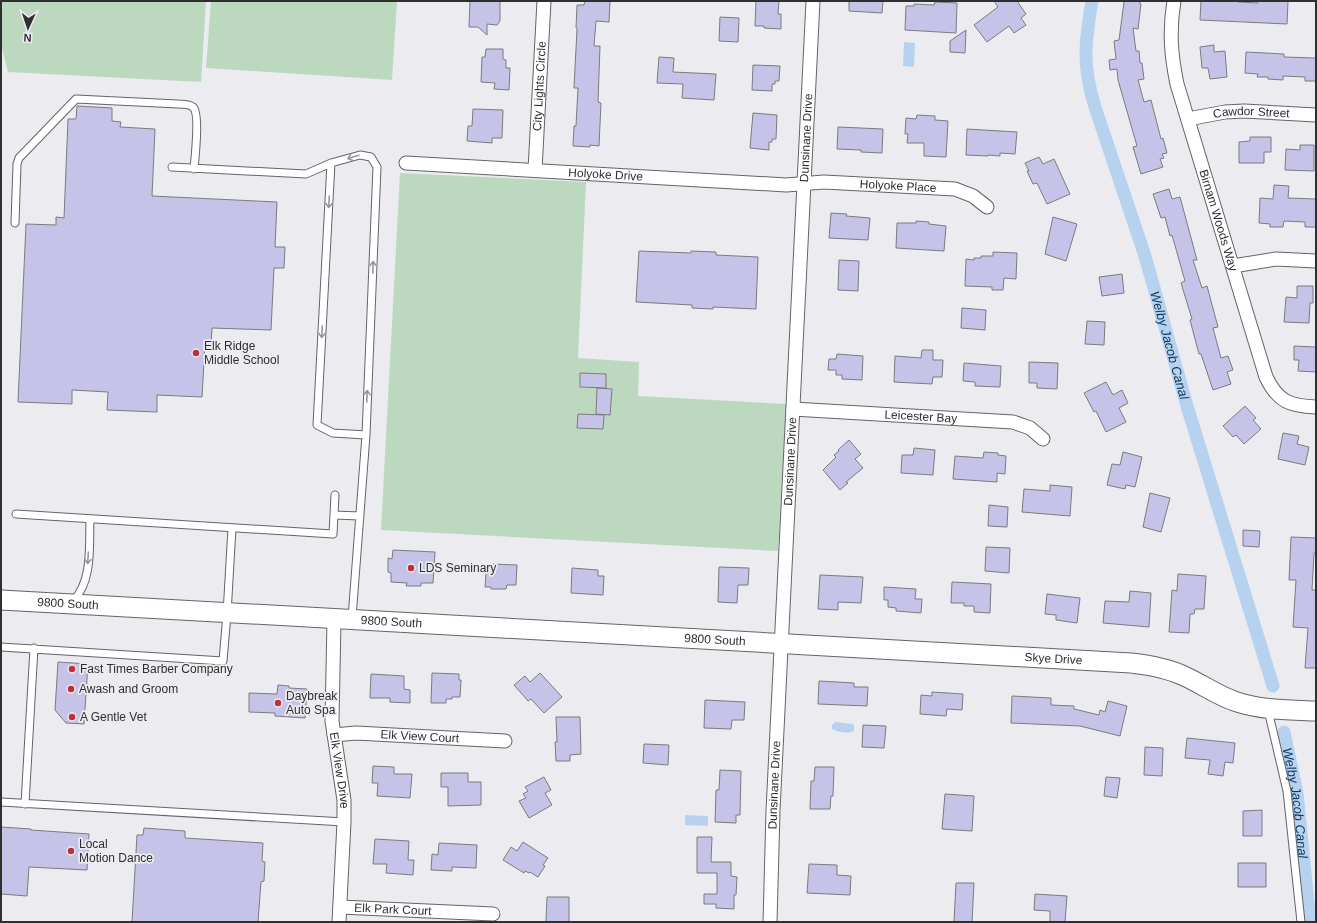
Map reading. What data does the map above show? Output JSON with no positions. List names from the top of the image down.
{
  "streets": {
    "main road": ["9800 South", "Skye Drive"],
    "street": [
      "City Lights Circle",
      "Cawdor Street",
      "Dunsinane Drive",
      "Holyoke Drive",
      "Holyoke Place",
      "Birnam Woods Way",
      "Leicester Bay",
      "Elk View Court",
      "Elk View Drive",
      "Elk Park Court"
    ]
  },
  "crossings": [
    ["City Lights Circle", "Holyoke Drive"],
    ["Cawdor Street", "Birnam Woods Way"],
    ["Dunsinane Drive", "Holyoke Drive"],
    ["Dunsinane Drive", "Holyoke Place"],
    ["Dunsinane Drive", "Leicester Bay"],
    ["Dunsinane Drive", "9800 South"],
    ["Dunsinane Drive", "Skye Drive"],
    ["Holyoke Drive", "Holyoke Place"],
    ["9800 South", "Skye Drive"],
    ["9800 South", "Elk View Drive"],
    ["Elk View Court", "Elk View Drive"],
    ["Elk View Drive", "Elk Park Court"]
  ],
  "water": ["Welby Jacob Canal"],
  "places": [
    "Elk Ridge Middle School",
    "LDS Seminary",
    "Fast Times Barber Company",
    "Awash and Groom",
    "Daybreak Auto Spa",
    "A Gentle Vet",
    "Local Motion Dance"
  ],
  "north": "bottom"
}
